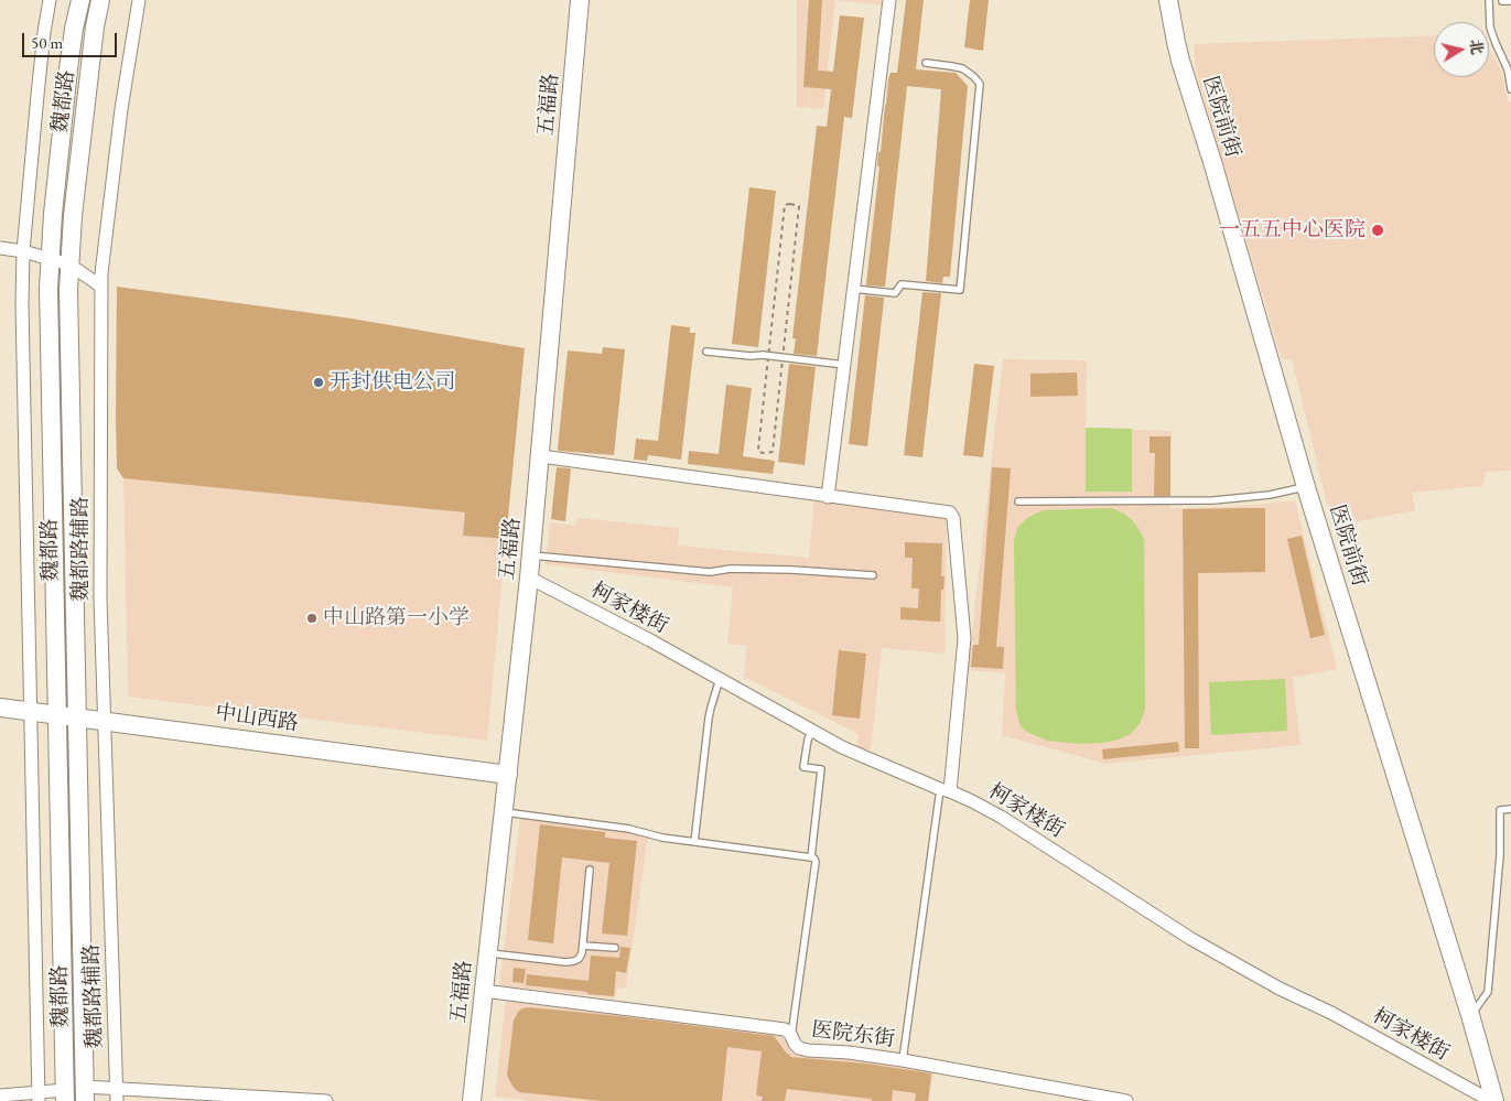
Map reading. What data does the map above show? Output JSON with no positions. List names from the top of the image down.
{
  "streets": {
    "street": [
      "魏都路",
      "五福路",
      "医院前街",
      "魏都路辅路",
      "柯家楼街",
      "中山西路",
      "医院东街"
    ]
  },
  "crossings": [
    ["魏都路", "中山西路"],
    ["五福路", "柯家楼街"],
    ["五福路", "中山西路"],
    ["五福路", "医院东街"],
    ["医院前街", "柯家楼街"],
    ["魏都路辅路", "中山西路"]
  ],
  "places": ["一五五中心医院", "开封供电公司", "中山路第一小学"],
  "scale_bar": "50 m",
  "north": "right"
}
